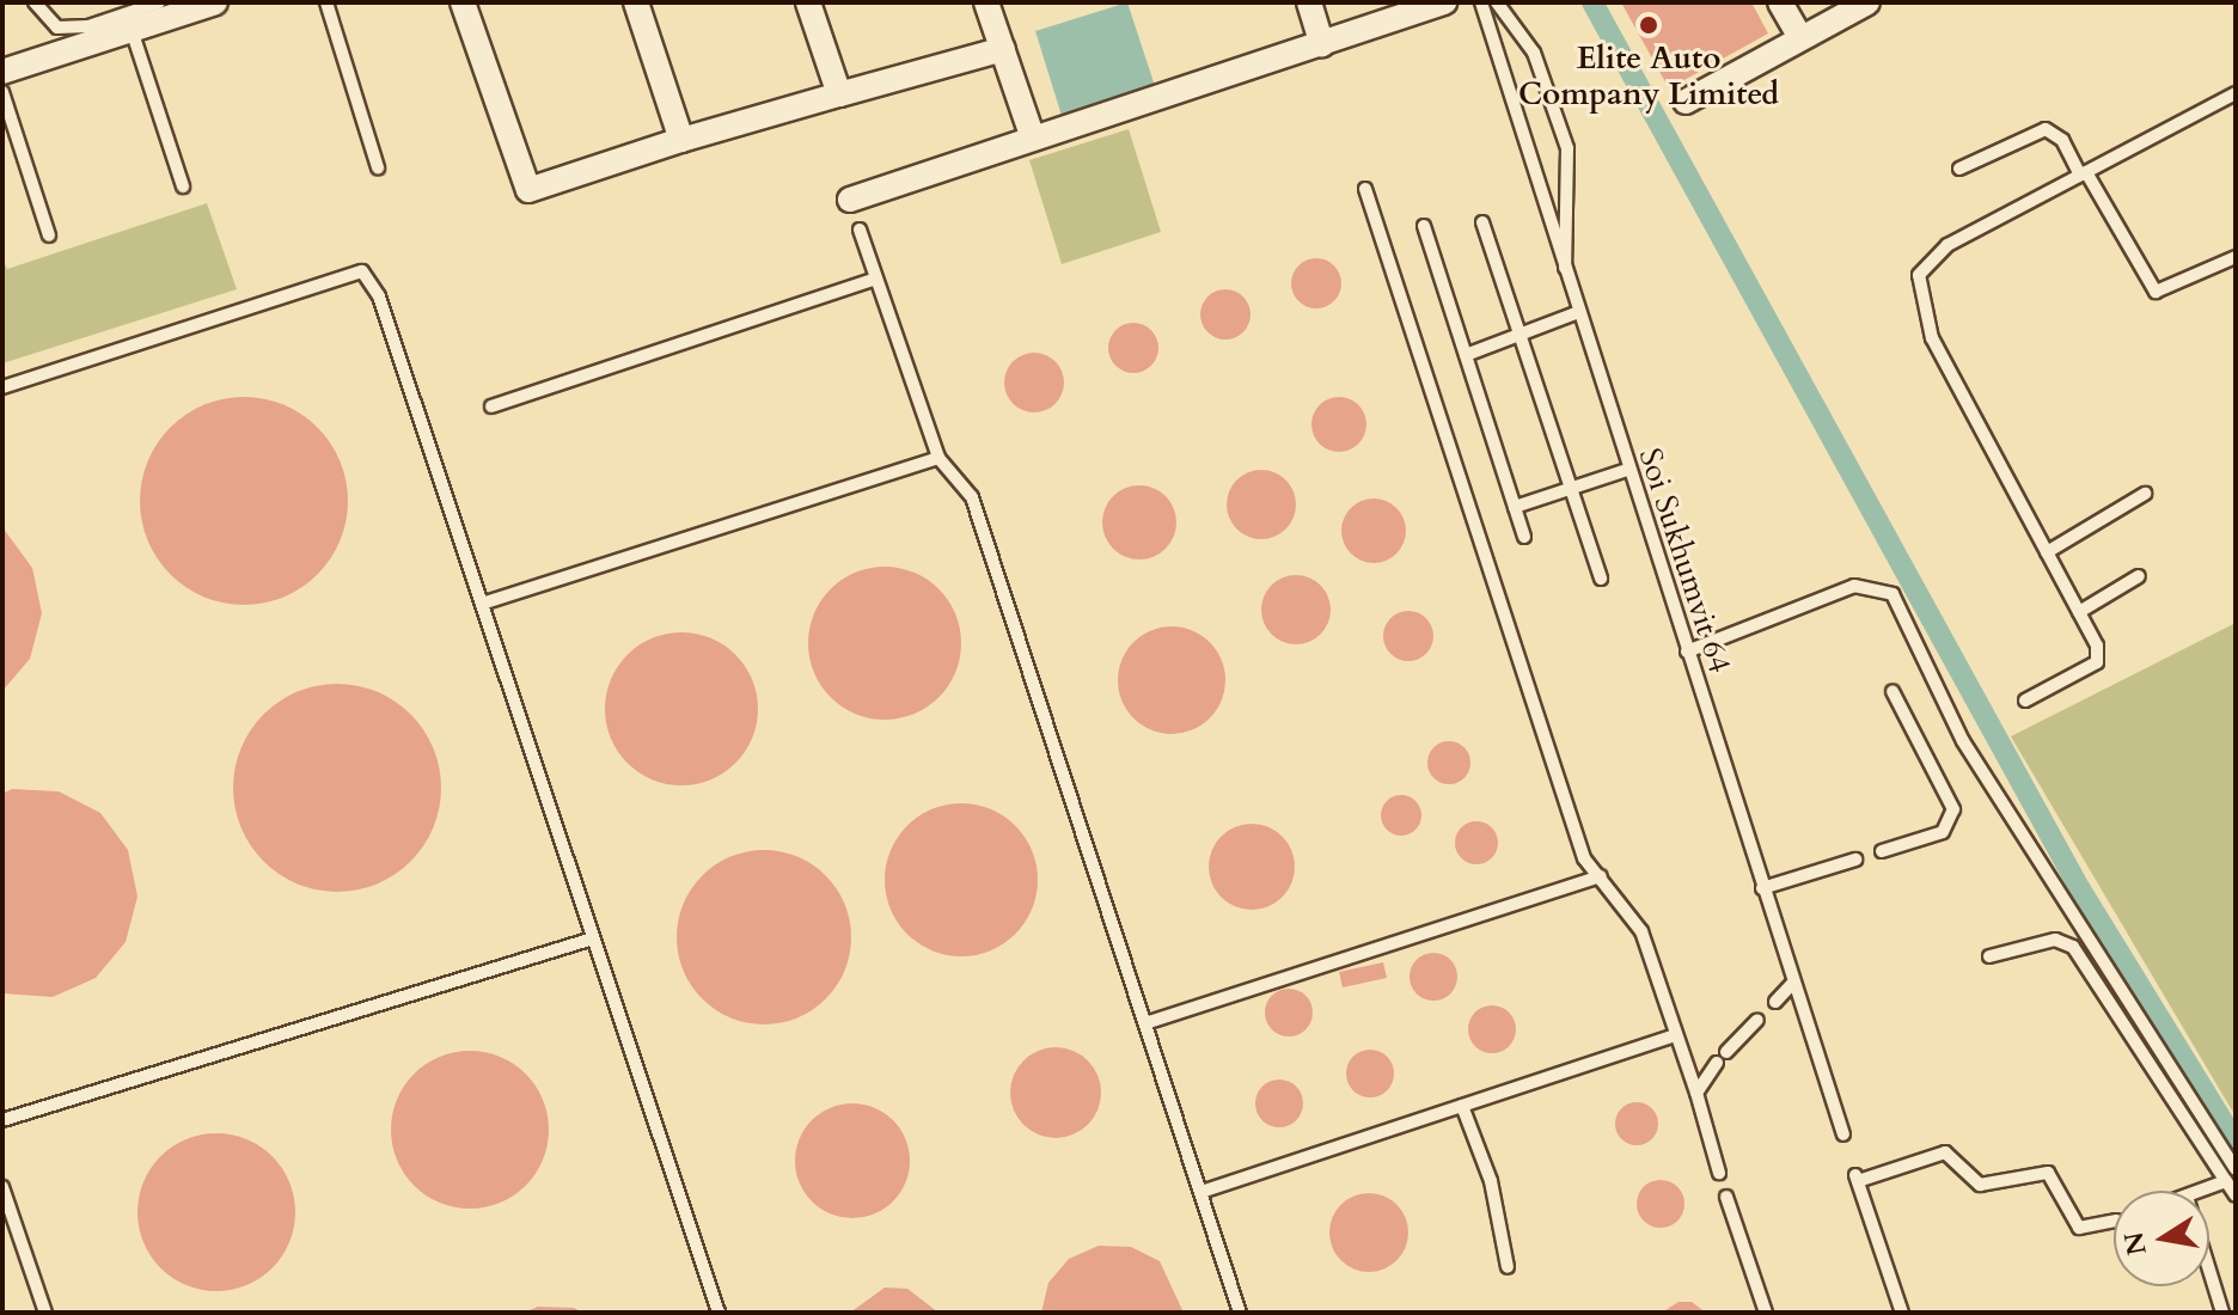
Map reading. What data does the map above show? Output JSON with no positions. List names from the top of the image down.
{
  "streets": {
    "lane": ["Soi Sukhumvit 64"]
  },
  "places": ["Elite Auto Company Limited"],
  "north": "left"
}
